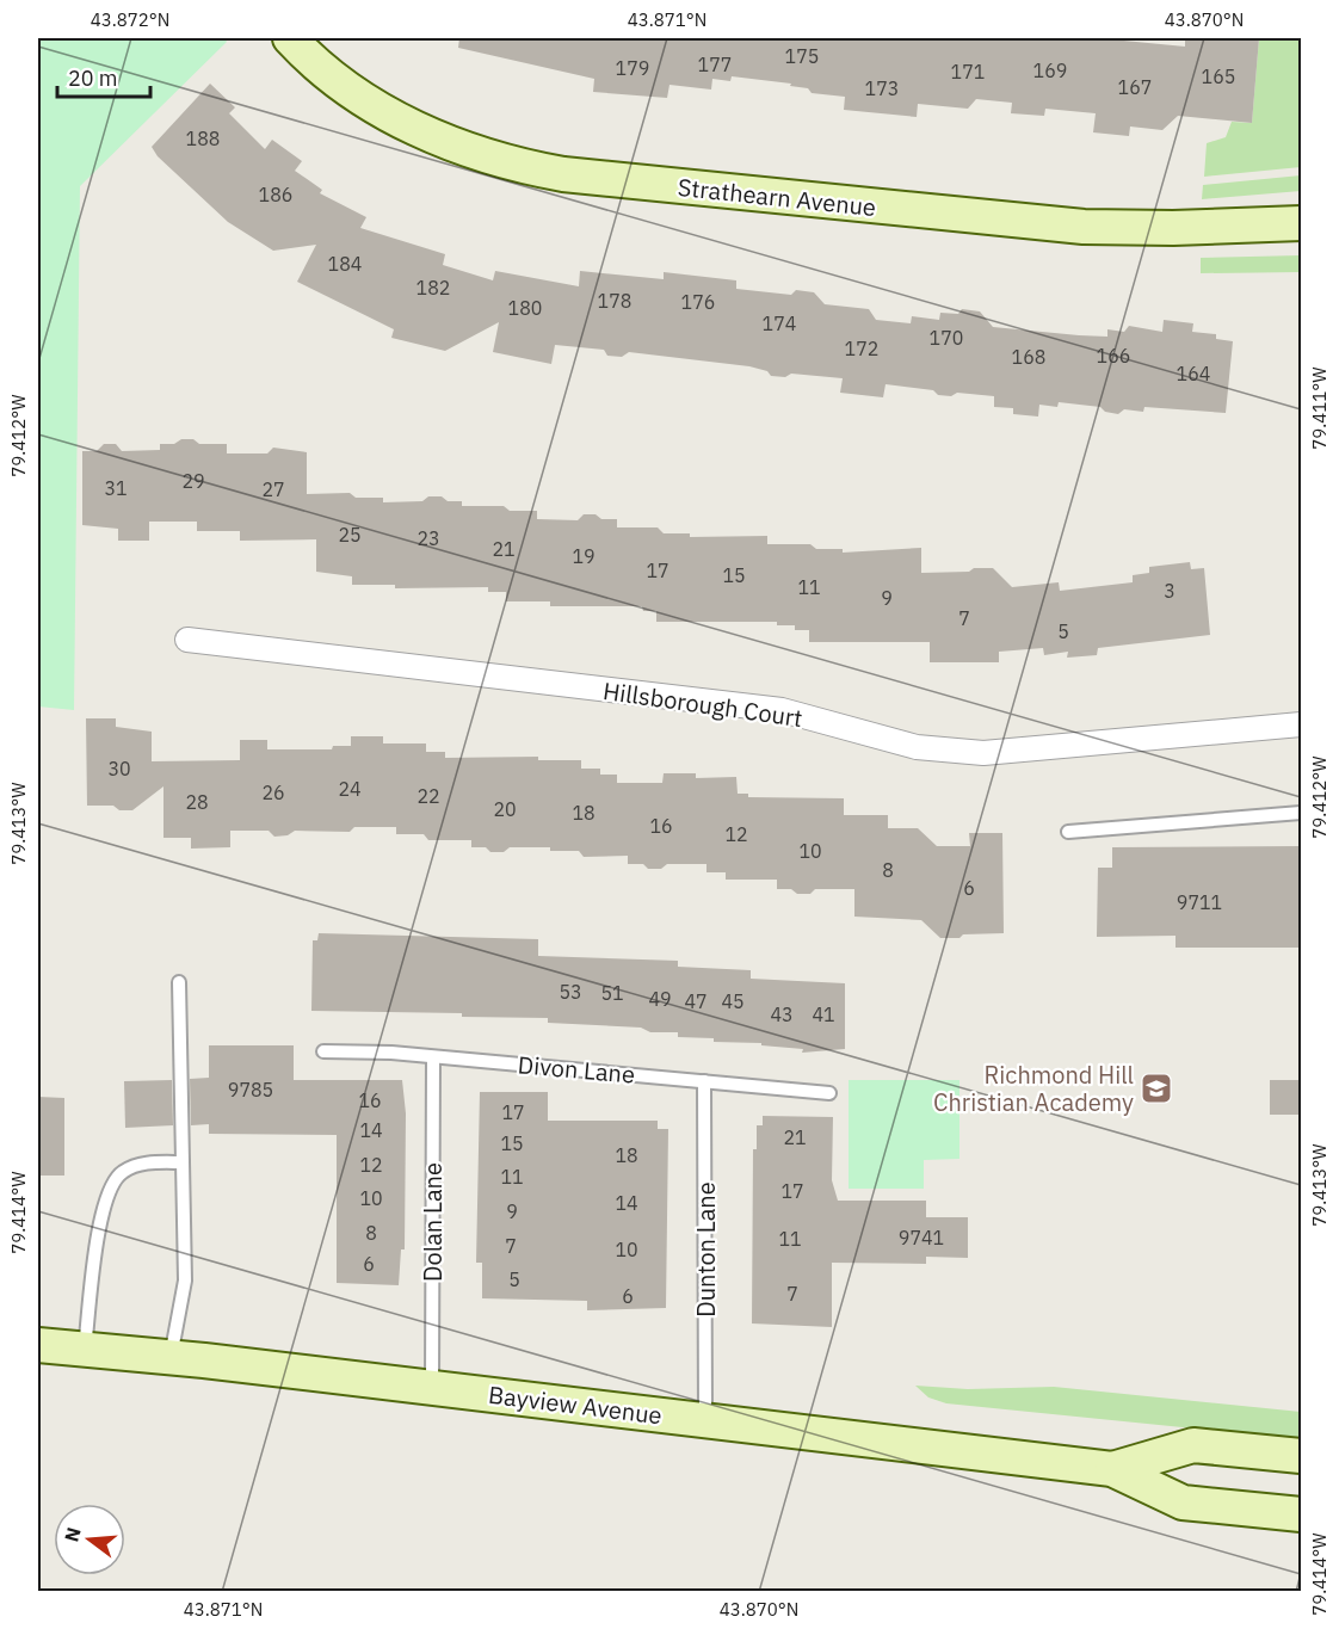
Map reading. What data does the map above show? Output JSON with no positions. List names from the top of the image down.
{
  "streets": {
    "main road": ["Strathearn Avenue", "Bayview Avenue"],
    "street": ["Hillsborough Court"],
    "lane": ["Divon Lane", "Dolan Lane", "Dunton Lane"]
  },
  "crossings": [
    ["Divon Lane", "Dolan Lane"],
    ["Divon Lane", "Dunton Lane"],
    ["Dolan Lane", "Bayview Avenue"],
    ["Dunton Lane", "Bayview Avenue"]
  ],
  "places": {
    "school or university": ["Richmond Hill Christian Academy"]
  },
  "house_numbers": [
    "175",
    "177",
    "179",
    "169",
    "171",
    "165",
    "167",
    "173",
    "188",
    "186",
    "184",
    "182",
    "178",
    "176",
    "180",
    "174",
    "170",
    "172",
    "166",
    "168",
    "164",
    "29",
    "31",
    "27",
    "25",
    "23",
    "21",
    "19",
    "17",
    "15",
    "11",
    "3",
    "9",
    "7",
    "5",
    "30",
    "24",
    "26",
    "22",
    "28",
    "20",
    "18",
    "16",
    "12",
    "10",
    "8",
    "6",
    "9711",
    "53",
    "51",
    "49",
    "47",
    "45",
    "43",
    "41",
    "9785",
    "16",
    "17",
    "14",
    "21",
    "15",
    "18",
    "12",
    "11",
    "17",
    "10",
    "14",
    "9",
    "8",
    "9741",
    "11",
    "7",
    "10",
    "6",
    "5",
    "7",
    "6"
  ],
  "scale_bar": "20 m",
  "north": "left",
  "coordinates": [
    "43.872°N",
    "43.871°N",
    "43.870°N",
    "79.411°W",
    "79.412°W",
    "79.413°W",
    "79.414°W"
  ]
}
